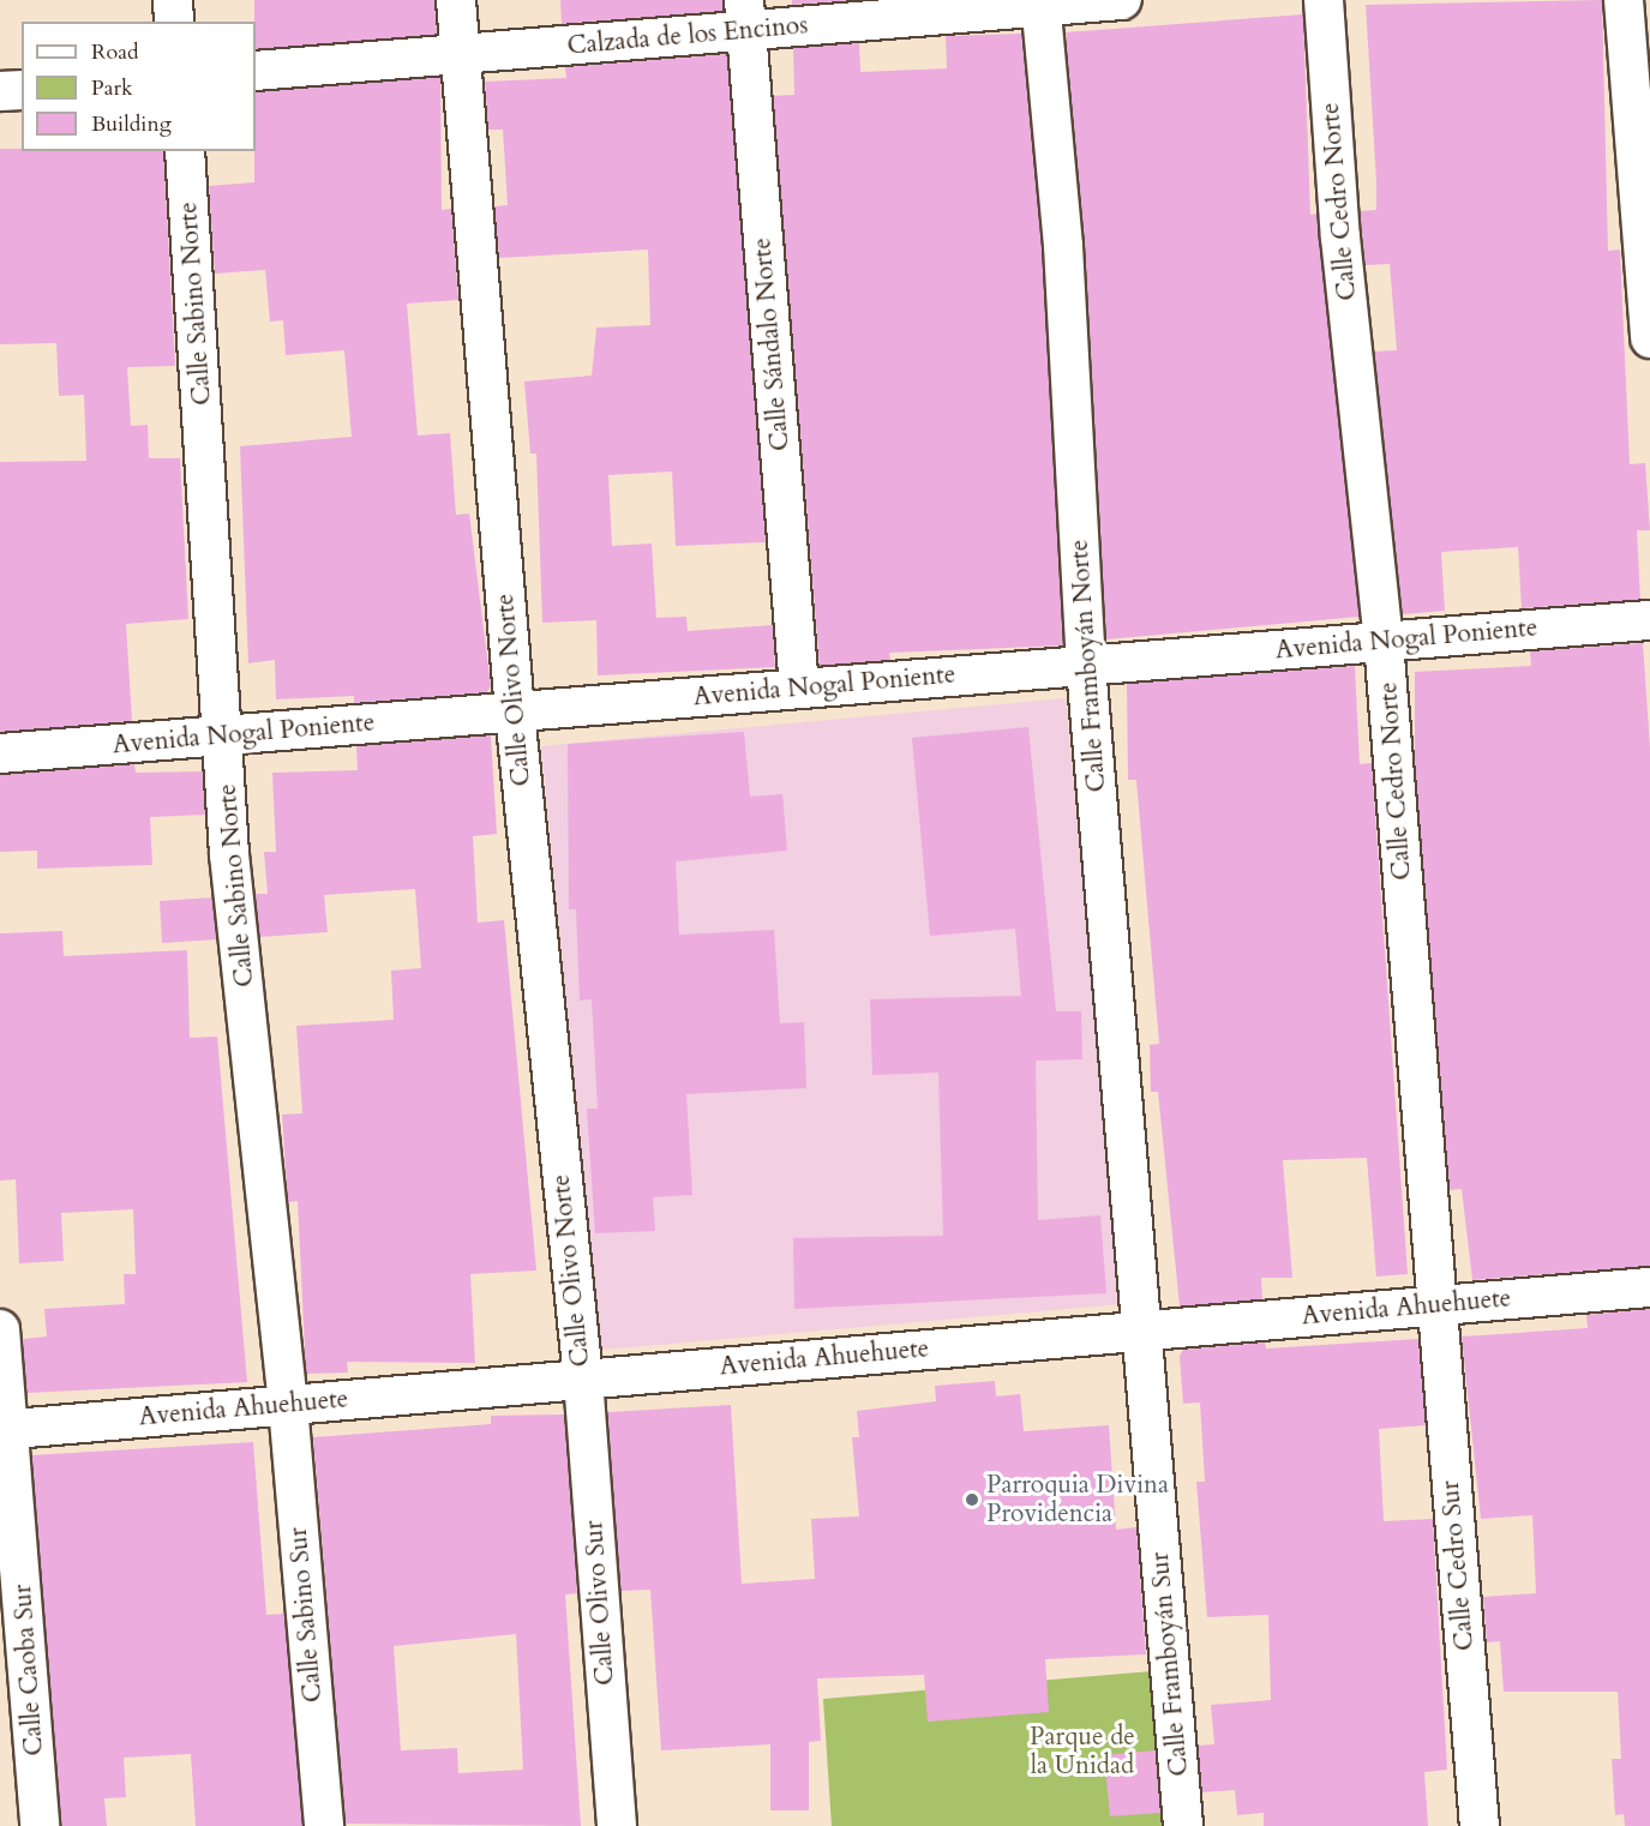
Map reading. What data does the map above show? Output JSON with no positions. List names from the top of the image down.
{
  "streets": {
    "street": [
      "Calzada de los Encinos",
      "Calle Cedro Norte",
      "Calle Sabino Norte",
      "Calle Sándalo Norte",
      "Avenida Nogal Poniente",
      "Calle Framboyán Norte",
      "Calle Olivo Norte",
      "Avenida Ahuehuete",
      "Calle Cedro Sur",
      "Calle Olivo Sur",
      "Calle Sabino Sur",
      "Calle Framboyán Sur",
      "Calle Caoba Sur"
    ]
  },
  "crossings": [
    ["Calzada de los Encinos", "Calle Sándalo Norte"],
    ["Calzada de los Encinos", "Calle Framboyán Norte"],
    ["Calzada de los Encinos", "Calle Olivo Norte"],
    ["Calle Cedro Norte", "Avenida Nogal Poniente"],
    ["Calle Cedro Norte", "Avenida Ahuehuete"],
    ["Calle Cedro Norte", "Calle Cedro Sur"],
    ["Calle Sabino Norte", "Avenida Nogal Poniente"],
    ["Calle Sabino Norte", "Avenida Ahuehuete"],
    ["Calle Sabino Norte", "Calle Sabino Sur"],
    ["Calle Sándalo Norte", "Avenida Nogal Poniente"],
    ["Avenida Nogal Poniente", "Calle Framboyán Norte"],
    ["Avenida Nogal Poniente", "Calle Olivo Norte"],
    ["Calle Framboyán Norte", "Avenida Ahuehuete"],
    ["Calle Framboyán Norte", "Calle Framboyán Sur"],
    ["Calle Olivo Norte", "Avenida Ahuehuete"],
    ["Calle Olivo Norte", "Calle Olivo Sur"],
    ["Avenida Ahuehuete", "Calle Cedro Sur"],
    ["Avenida Ahuehuete", "Calle Olivo Sur"],
    ["Avenida Ahuehuete", "Calle Sabino Sur"],
    ["Avenida Ahuehuete", "Calle Framboyán Sur"],
    ["Avenida Ahuehuete", "Calle Caoba Sur"]
  ],
  "parks": ["Parque de la Unidad"],
  "places": ["Parroquia Divina Providencia"],
  "legend": ["Road", "Park", "Building"]
}
